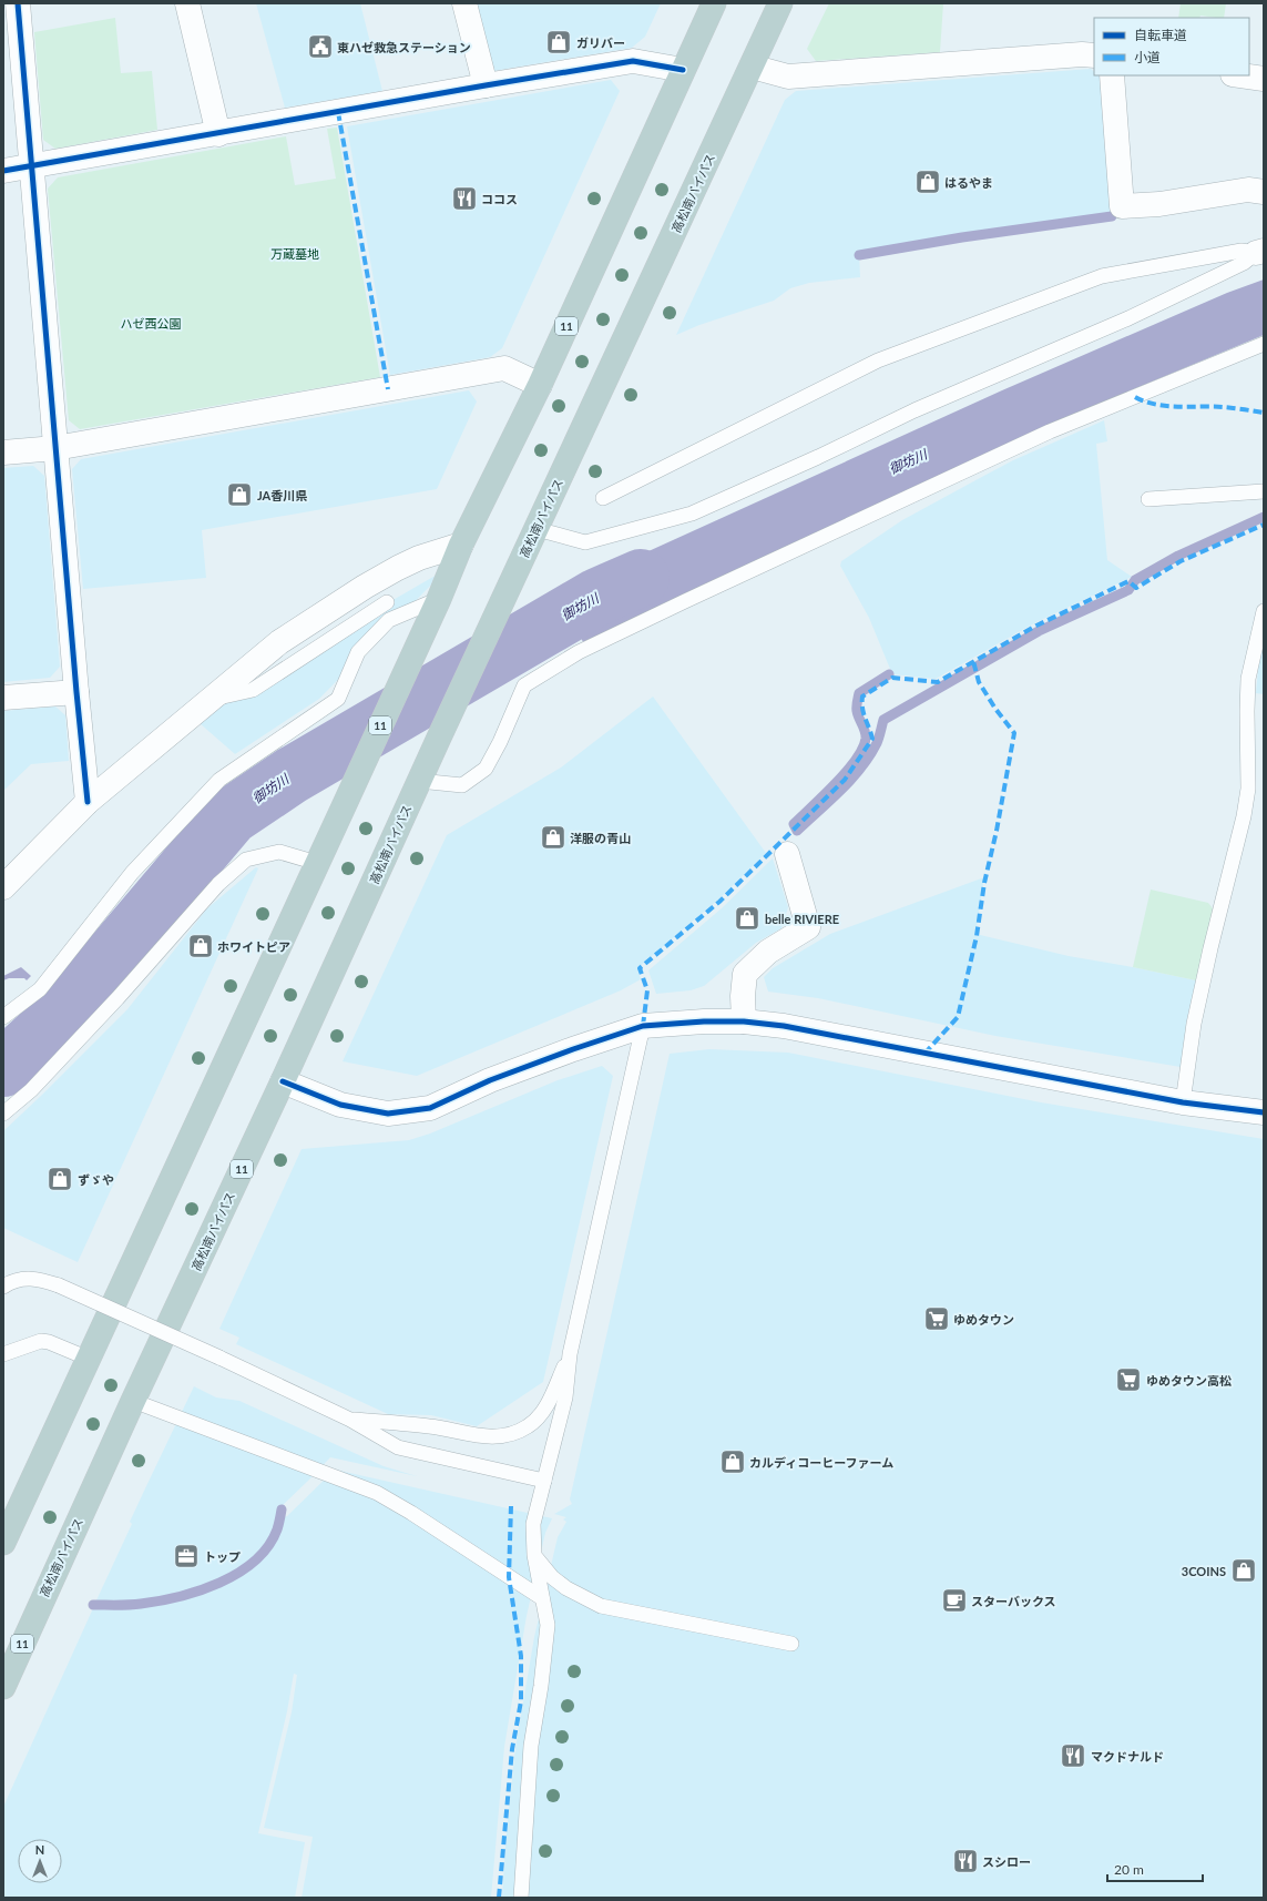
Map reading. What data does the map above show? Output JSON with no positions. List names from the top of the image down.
{
  "streets": {
    "highway": ["高松南バイパス", "11"]
  },
  "water": ["御坊川"],
  "parks": ["万蔵墓地", "ハゼ西公園"],
  "places": {
    "shop": [
      "ガリバー",
      "はるやま",
      "JA香川県",
      "洋服の青山",
      "belle RIVIERE",
      "ホワイトピア",
      "ずゞや",
      "カルディコーヒーファーム",
      "3COINS"
    ],
    "public building": ["東ハゼ救急ステーション"],
    "restaurant": ["ココス", "マクドナルド", "スシロー"],
    "supermarket": ["ゆめタウン", "ゆめタウン高松"],
    "office": ["トップ"],
    "cafe": ["スターバックス"]
  },
  "legend": ["自転車道", "小道"],
  "scale_bar": "20 m",
  "north": "top"
}
